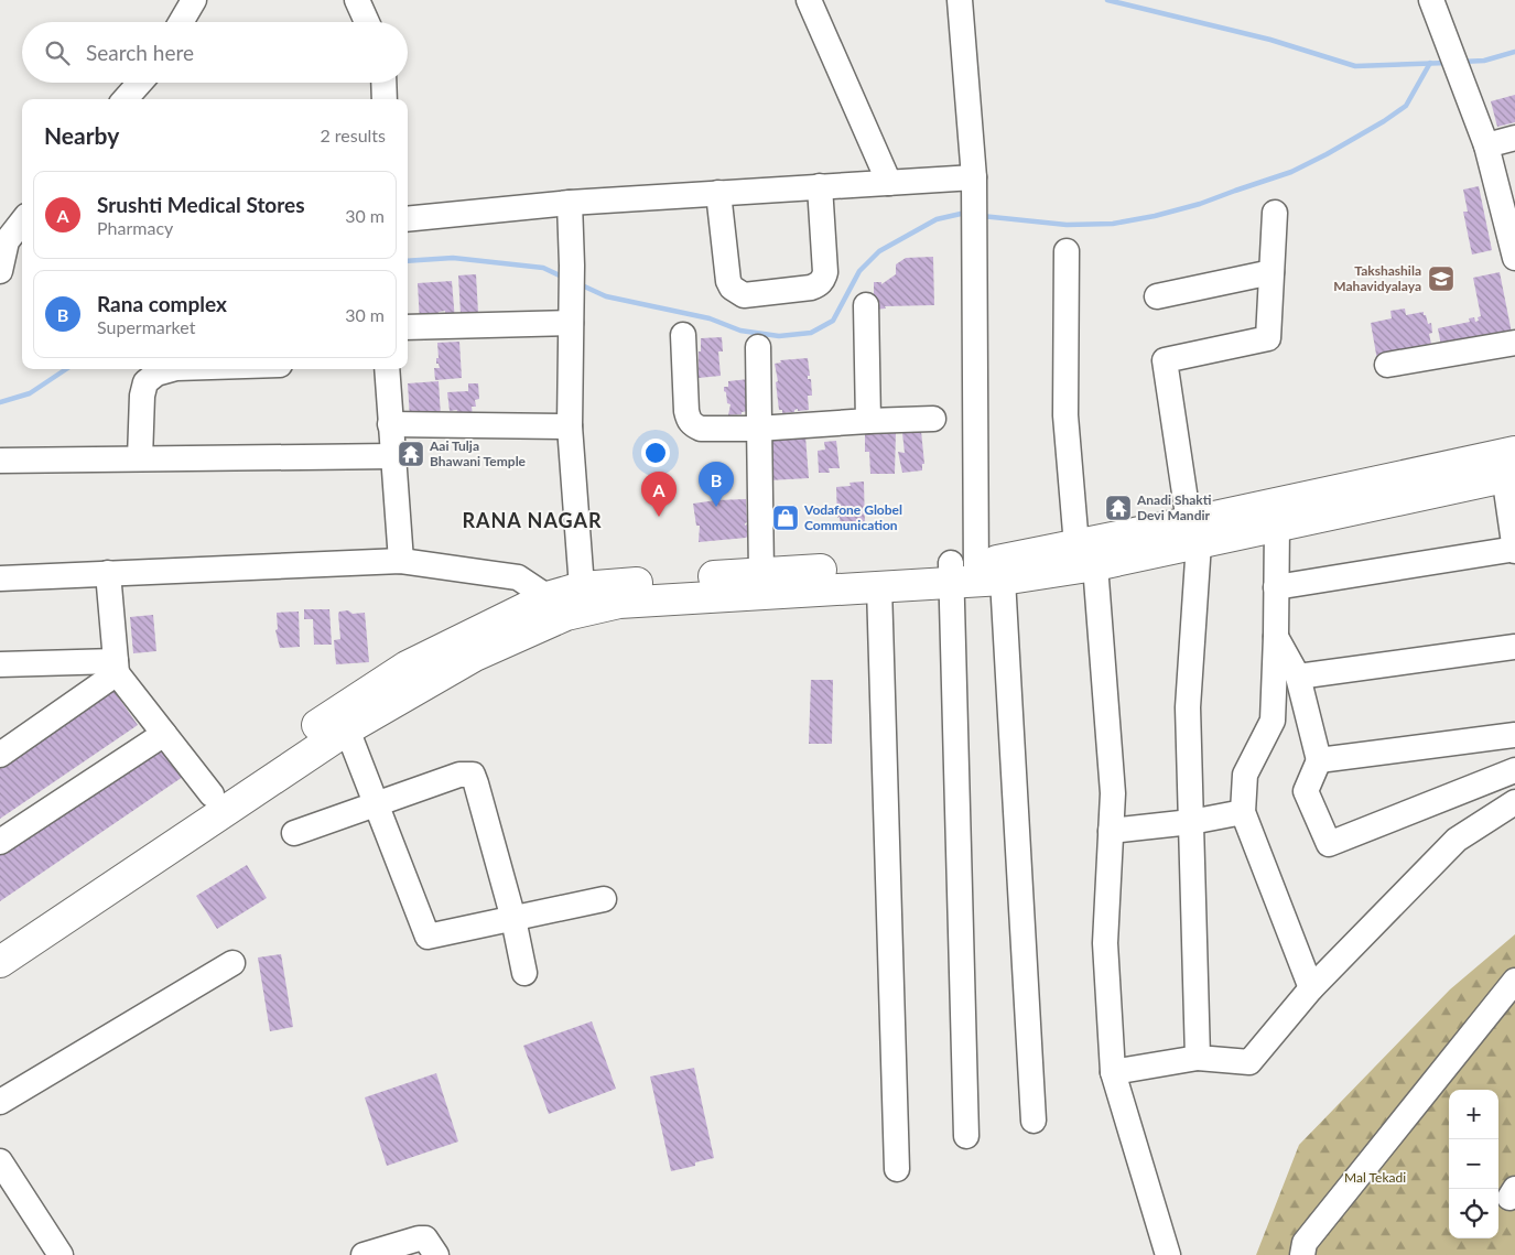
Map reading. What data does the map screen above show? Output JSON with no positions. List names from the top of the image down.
{
  "districts": ["RANA NAGAR"],
  "parks": ["Mal Tekadi"],
  "places": {
    "school or university": ["Takshashila Mahavidyalaya"],
    "temple": ["Aai Tulja Bhawani Temple", "Anadi Shakti Devi Mandir"],
    "shop": ["Vodafone Globel Communication"]
  },
  "page": {
    "search": "Search here",
    "heading": ["Nearby", "2 results"],
    "list": [
      {
        "mark": "A",
        "name": "Srushti Medical Stores",
        "note": "Pharmacy",
        "value": "30 m"
      },
      {
        "mark": "B",
        "name": "Rana complex",
        "note": "Supermarket",
        "value": "30 m"
      }
    ],
    "pins": ["B", "A"],
    "map_buttons": ["+", "−"]
  }
}
